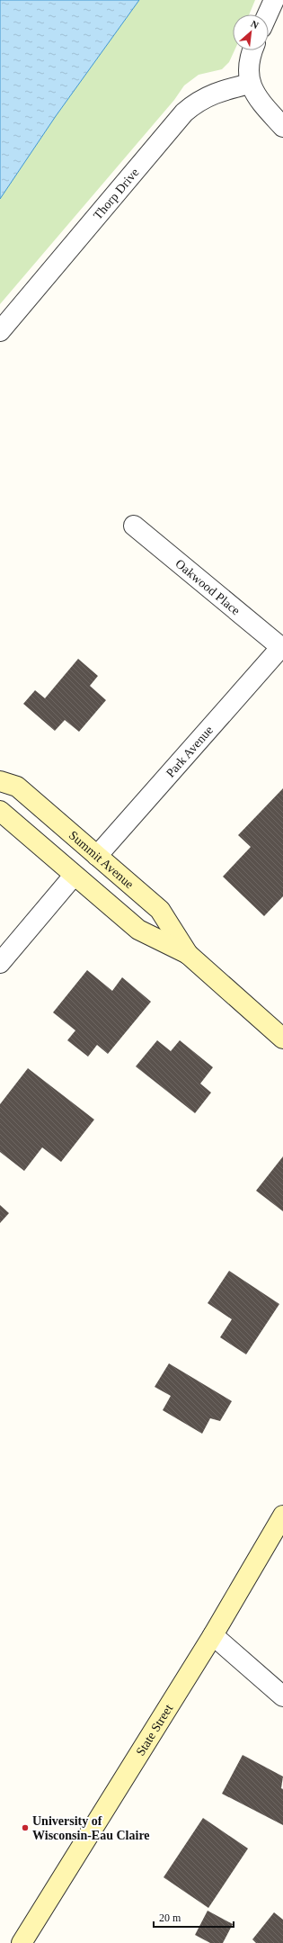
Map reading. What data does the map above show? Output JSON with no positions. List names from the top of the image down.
{
  "streets": {
    "main road": ["Summit Avenue", "State Street"],
    "street": ["Thorp Drive", "Oakwood Place", "Park Avenue"]
  },
  "crossings": [
    ["Oakwood Place", "Park Avenue"],
    ["Park Avenue", "Summit Avenue"]
  ],
  "places": ["University of Wisconsin-Eau Claire"],
  "scale_bar": "20 m",
  "north": "top right"
}
